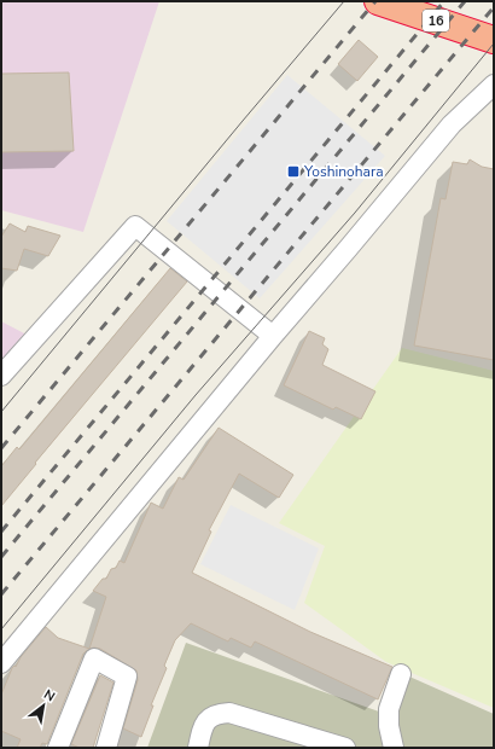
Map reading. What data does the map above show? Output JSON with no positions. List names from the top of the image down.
{
  "streets": {
    "highway": ["16"]
  },
  "places": {
    "transit": ["Yoshinohara"]
  },
  "north": "top right"
}
